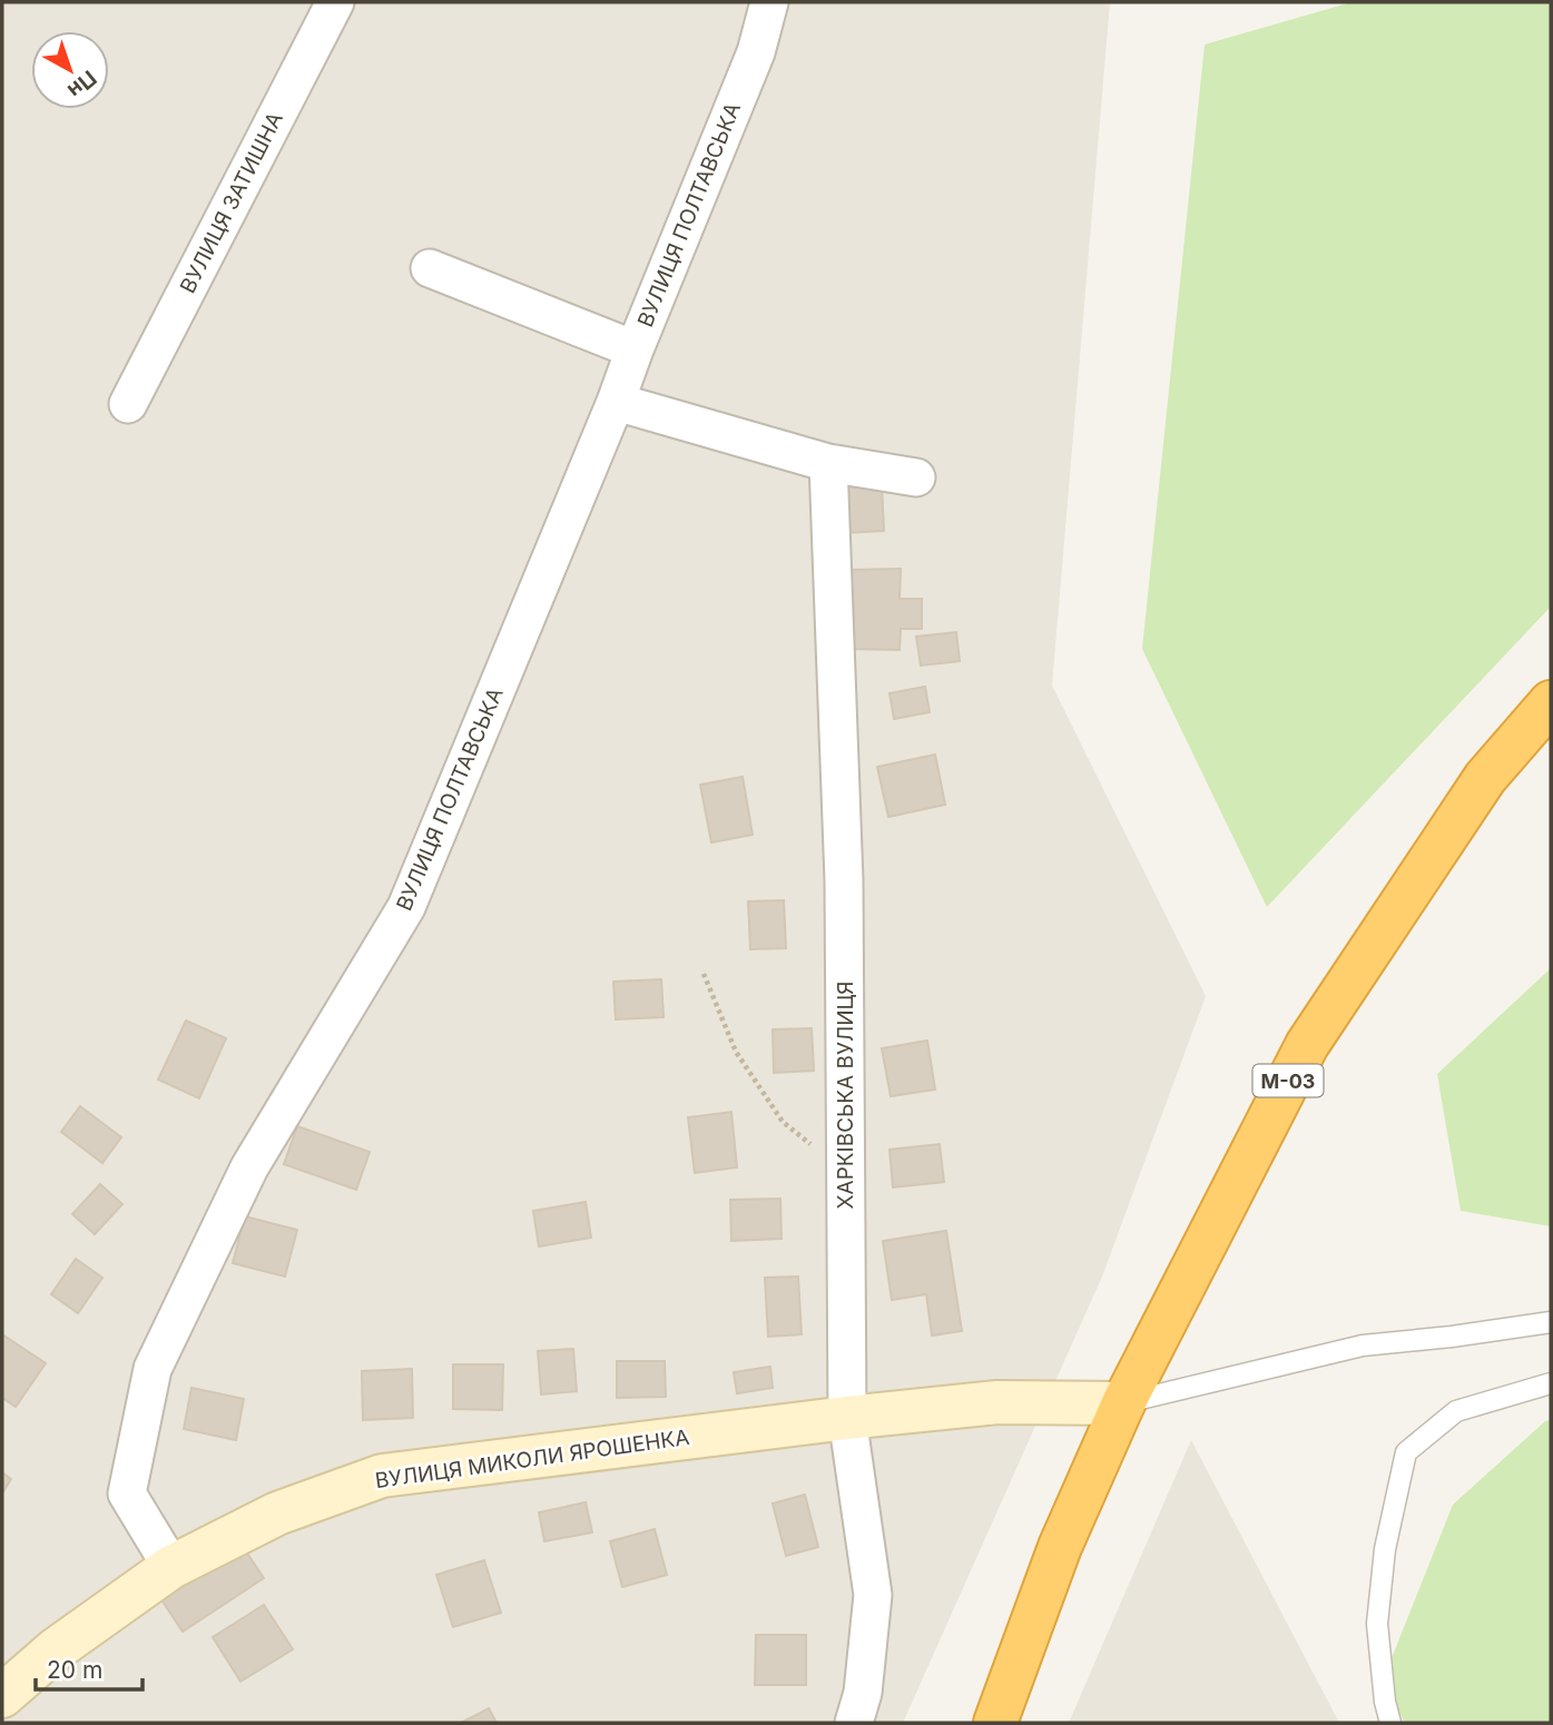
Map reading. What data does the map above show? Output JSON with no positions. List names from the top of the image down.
{
  "streets": {
    "highway": ["М-03"],
    "street": [
      "ВУЛИЦЯ ЗАТИШНА",
      "ВУЛИЦЯ ПОЛТАВСЬКА",
      "ХАРКІВСЬКА ВУЛИЦЯ",
      "ВУЛИЦЯ МИКОЛИ ЯРОШЕНКА"
    ]
  },
  "crossings": [
    ["ВУЛИЦЯ ПОЛТАВСЬКА", "ВУЛИЦЯ МИКОЛИ ЯРОШЕНКА"],
    ["М-03", "ВУЛИЦЯ МИКОЛИ ЯРОШЕНКА"],
    ["ХАРКІВСЬКА ВУЛИЦЯ", "ВУЛИЦЯ МИКОЛИ ЯРОШЕНКА"]
  ],
  "scale_bar": "20 m",
  "north": "bottom right"
}
